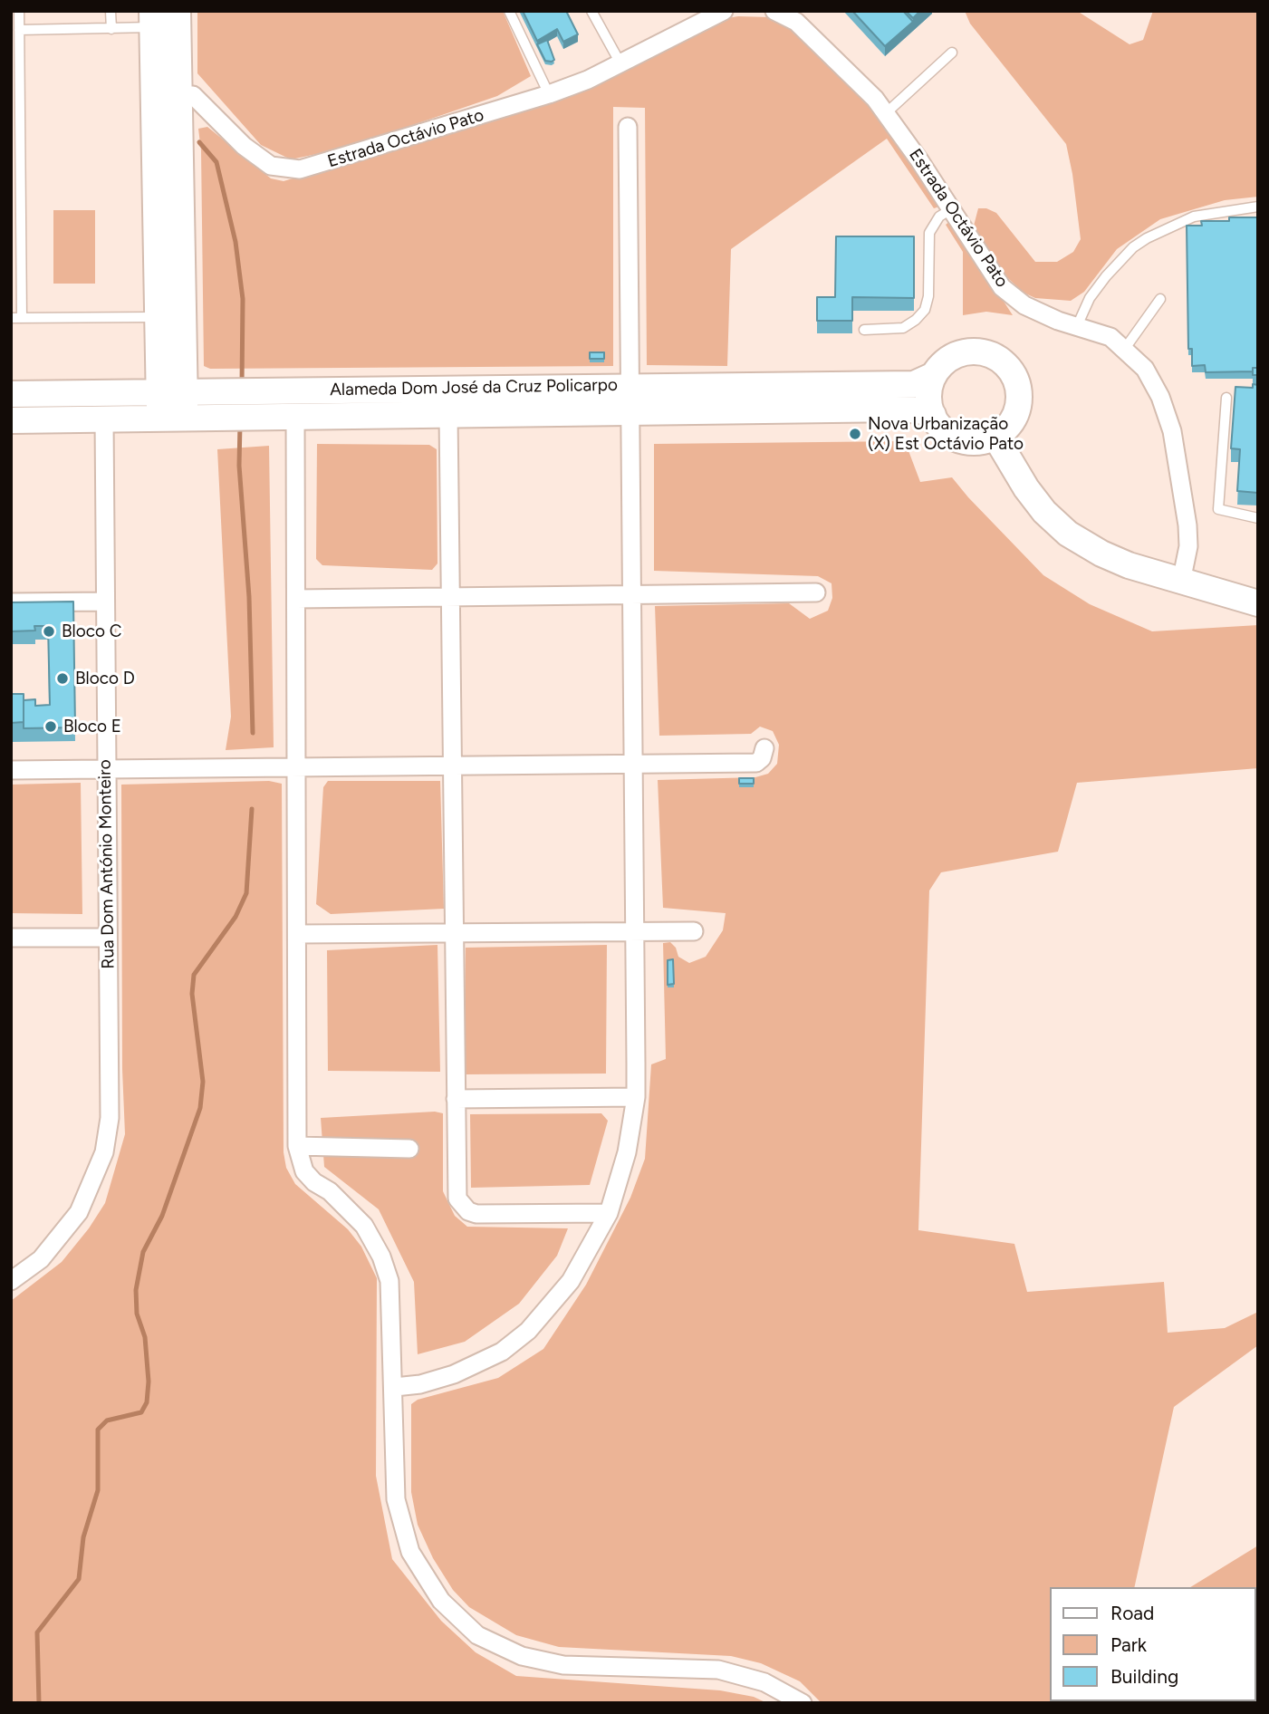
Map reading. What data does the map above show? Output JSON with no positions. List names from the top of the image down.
{
  "streets": {
    "street": ["Estrada Octávio Pato", "Alameda Dom José da Cruz Policarpo", "Rua Dom António Monteiro"]
  },
  "crossings": [
    ["Alameda Dom José da Cruz Policarpo", "Rua Dom António Monteiro"]
  ],
  "places": [
    "Nova Urbanização (X) Est Octávio Pato",
    "Bloco C",
    "Bloco D",
    "Bloco E"
  ],
  "legend": ["Road", "Park", "Building"]
}
